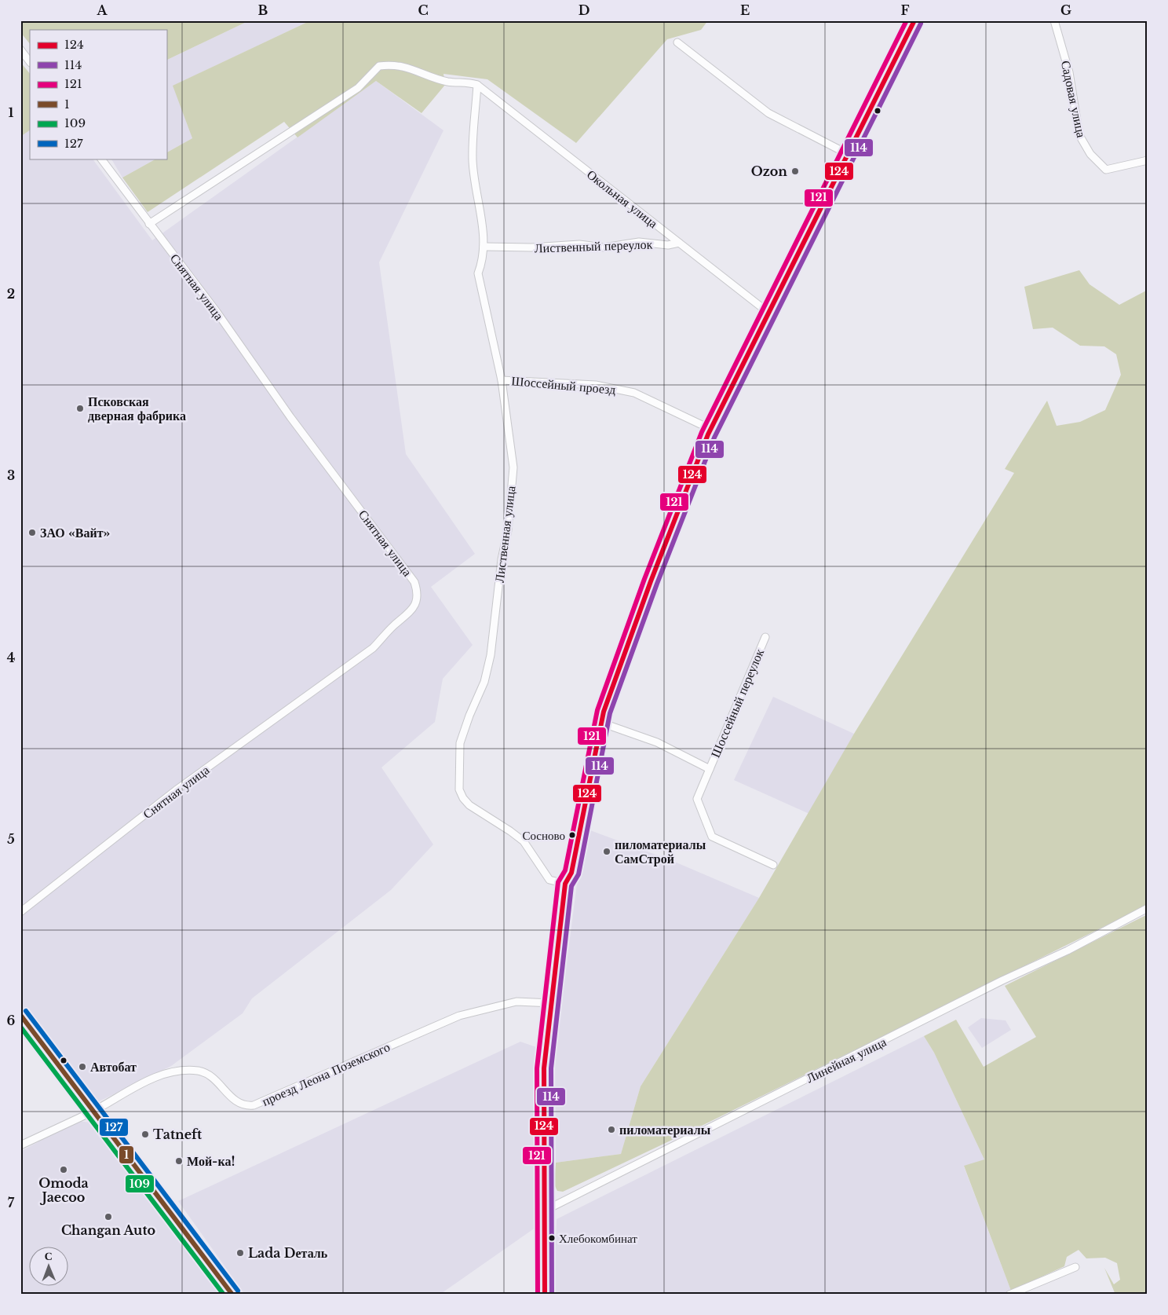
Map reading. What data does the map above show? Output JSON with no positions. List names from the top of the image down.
{
  "streets": {
    "street": [
      "Садовая улица",
      "Окольная улица",
      "Лиственный переулок",
      "Снятная улица",
      "Шоссейный проезд",
      "Лиственная улица",
      "Шоссейный переулок",
      "Линейная улица",
      "проезд Леона Поземского"
    ]
  },
  "crossings": [
    ["Окольная улица", "Лиственный переулок"],
    ["Окольная улица", "Лиственная улица"],
    ["Лиственный переулок", "Лиственная улица"],
    ["Шоссейный проезд", "Лиственная улица"]
  ],
  "places": [
    "Ozon",
    "Псковская дверная фабрика",
    "ЗАО «Вайт»",
    "Сосново",
    "пиломатериалы СамСтрой",
    "Автобат",
    "пиломатериалы",
    "Tatneft",
    "Мой-ка!",
    "Omoda Jaecoo",
    "Changan Auto",
    "Хлебокомбинат",
    "Lada Dеталь"
  ],
  "lines": [
    "transit line 124",
    "transit line 121",
    "transit line 114",
    "transit line 127",
    "transit line 1",
    "transit line 109"
  ],
  "legend": [
    "124",
    "114",
    "121",
    "1",
    "109",
    "127"
  ],
  "north": "top",
  "grid": {
    "columns": [
      "A",
      "B",
      "C",
      "D",
      "E",
      "F",
      "G"
    ],
    "rows": [
      "1",
      "2",
      "3",
      "4",
      "5",
      "6",
      "7"
    ]
  }
}
